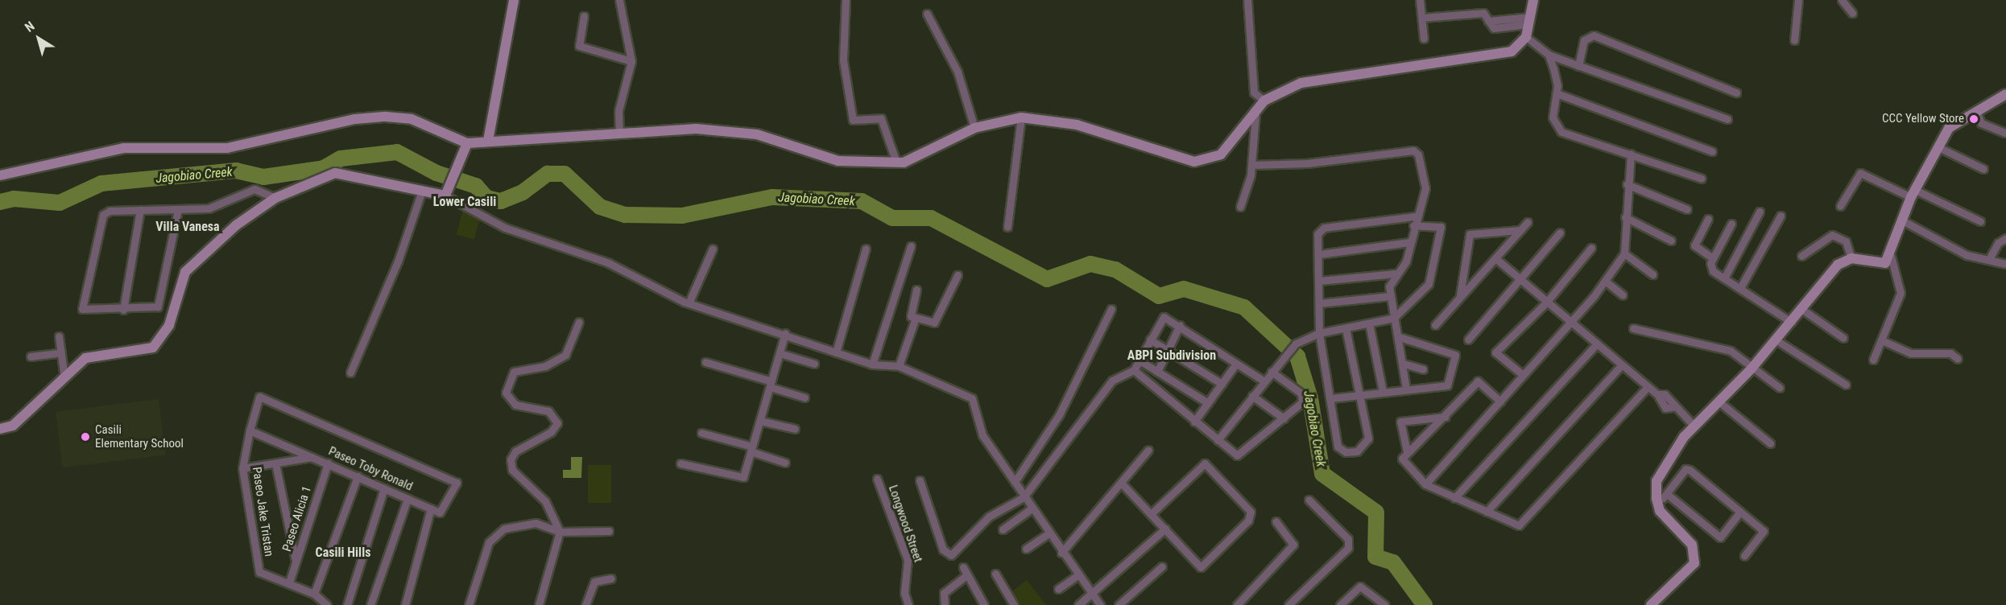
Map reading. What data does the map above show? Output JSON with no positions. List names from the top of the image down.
{
  "streets": {
    "street": [
      "Paseo Toby Ronald",
      "Paseo Jake Tristan",
      "Paseo Alicia 1",
      "Longwood Street"
    ]
  },
  "crossings": [
    ["Paseo Toby Ronald", "Paseo Jake Tristan"],
    ["Paseo Toby Ronald", "Paseo Alicia 1"],
    ["Paseo Jake Tristan", "Paseo Alicia 1"]
  ],
  "districts": [
    "Lower Casili",
    "Villa Vanesa",
    "ABPI Subdivision",
    "Casili Hills"
  ],
  "water": ["Jagobiao Creek"],
  "places": ["CCC Yellow Store", "Casili Elementary School"],
  "north": "top left"
}
